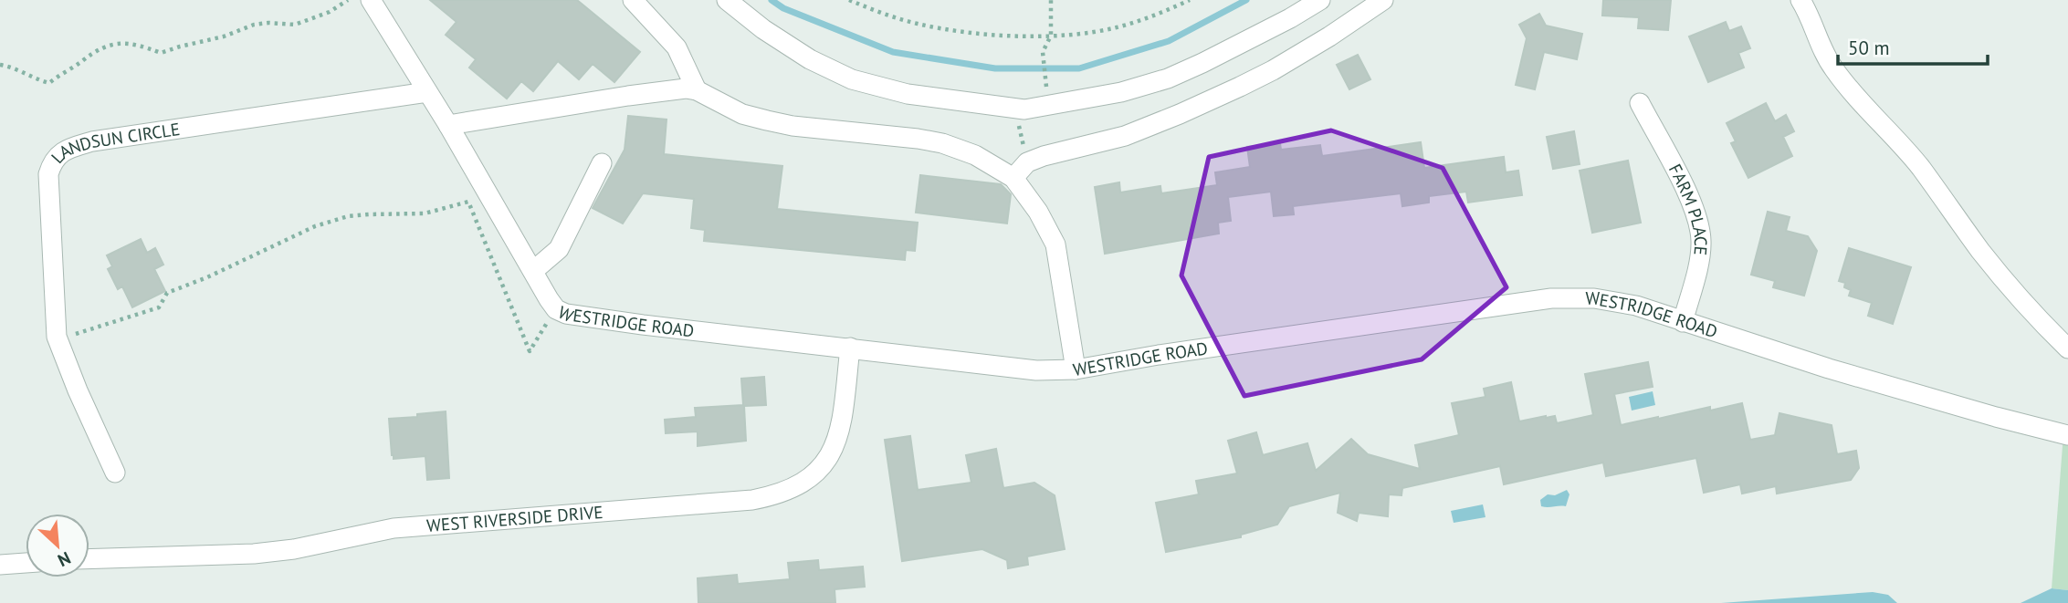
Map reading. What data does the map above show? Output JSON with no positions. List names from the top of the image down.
{
  "streets": {
    "street": [
      "LANDSUN CIRCLE",
      "FARM PLACE",
      "WESTRIDGE ROAD",
      "WEST RIVERSIDE DRIVE"
    ]
  },
  "crossings": [
    ["LANDSUN CIRCLE", "WESTRIDGE ROAD"],
    ["FARM PLACE", "WESTRIDGE ROAD"],
    ["WESTRIDGE ROAD", "WEST RIVERSIDE DRIVE"]
  ],
  "scale_bar": "50 m",
  "north": "bottom right"
}
